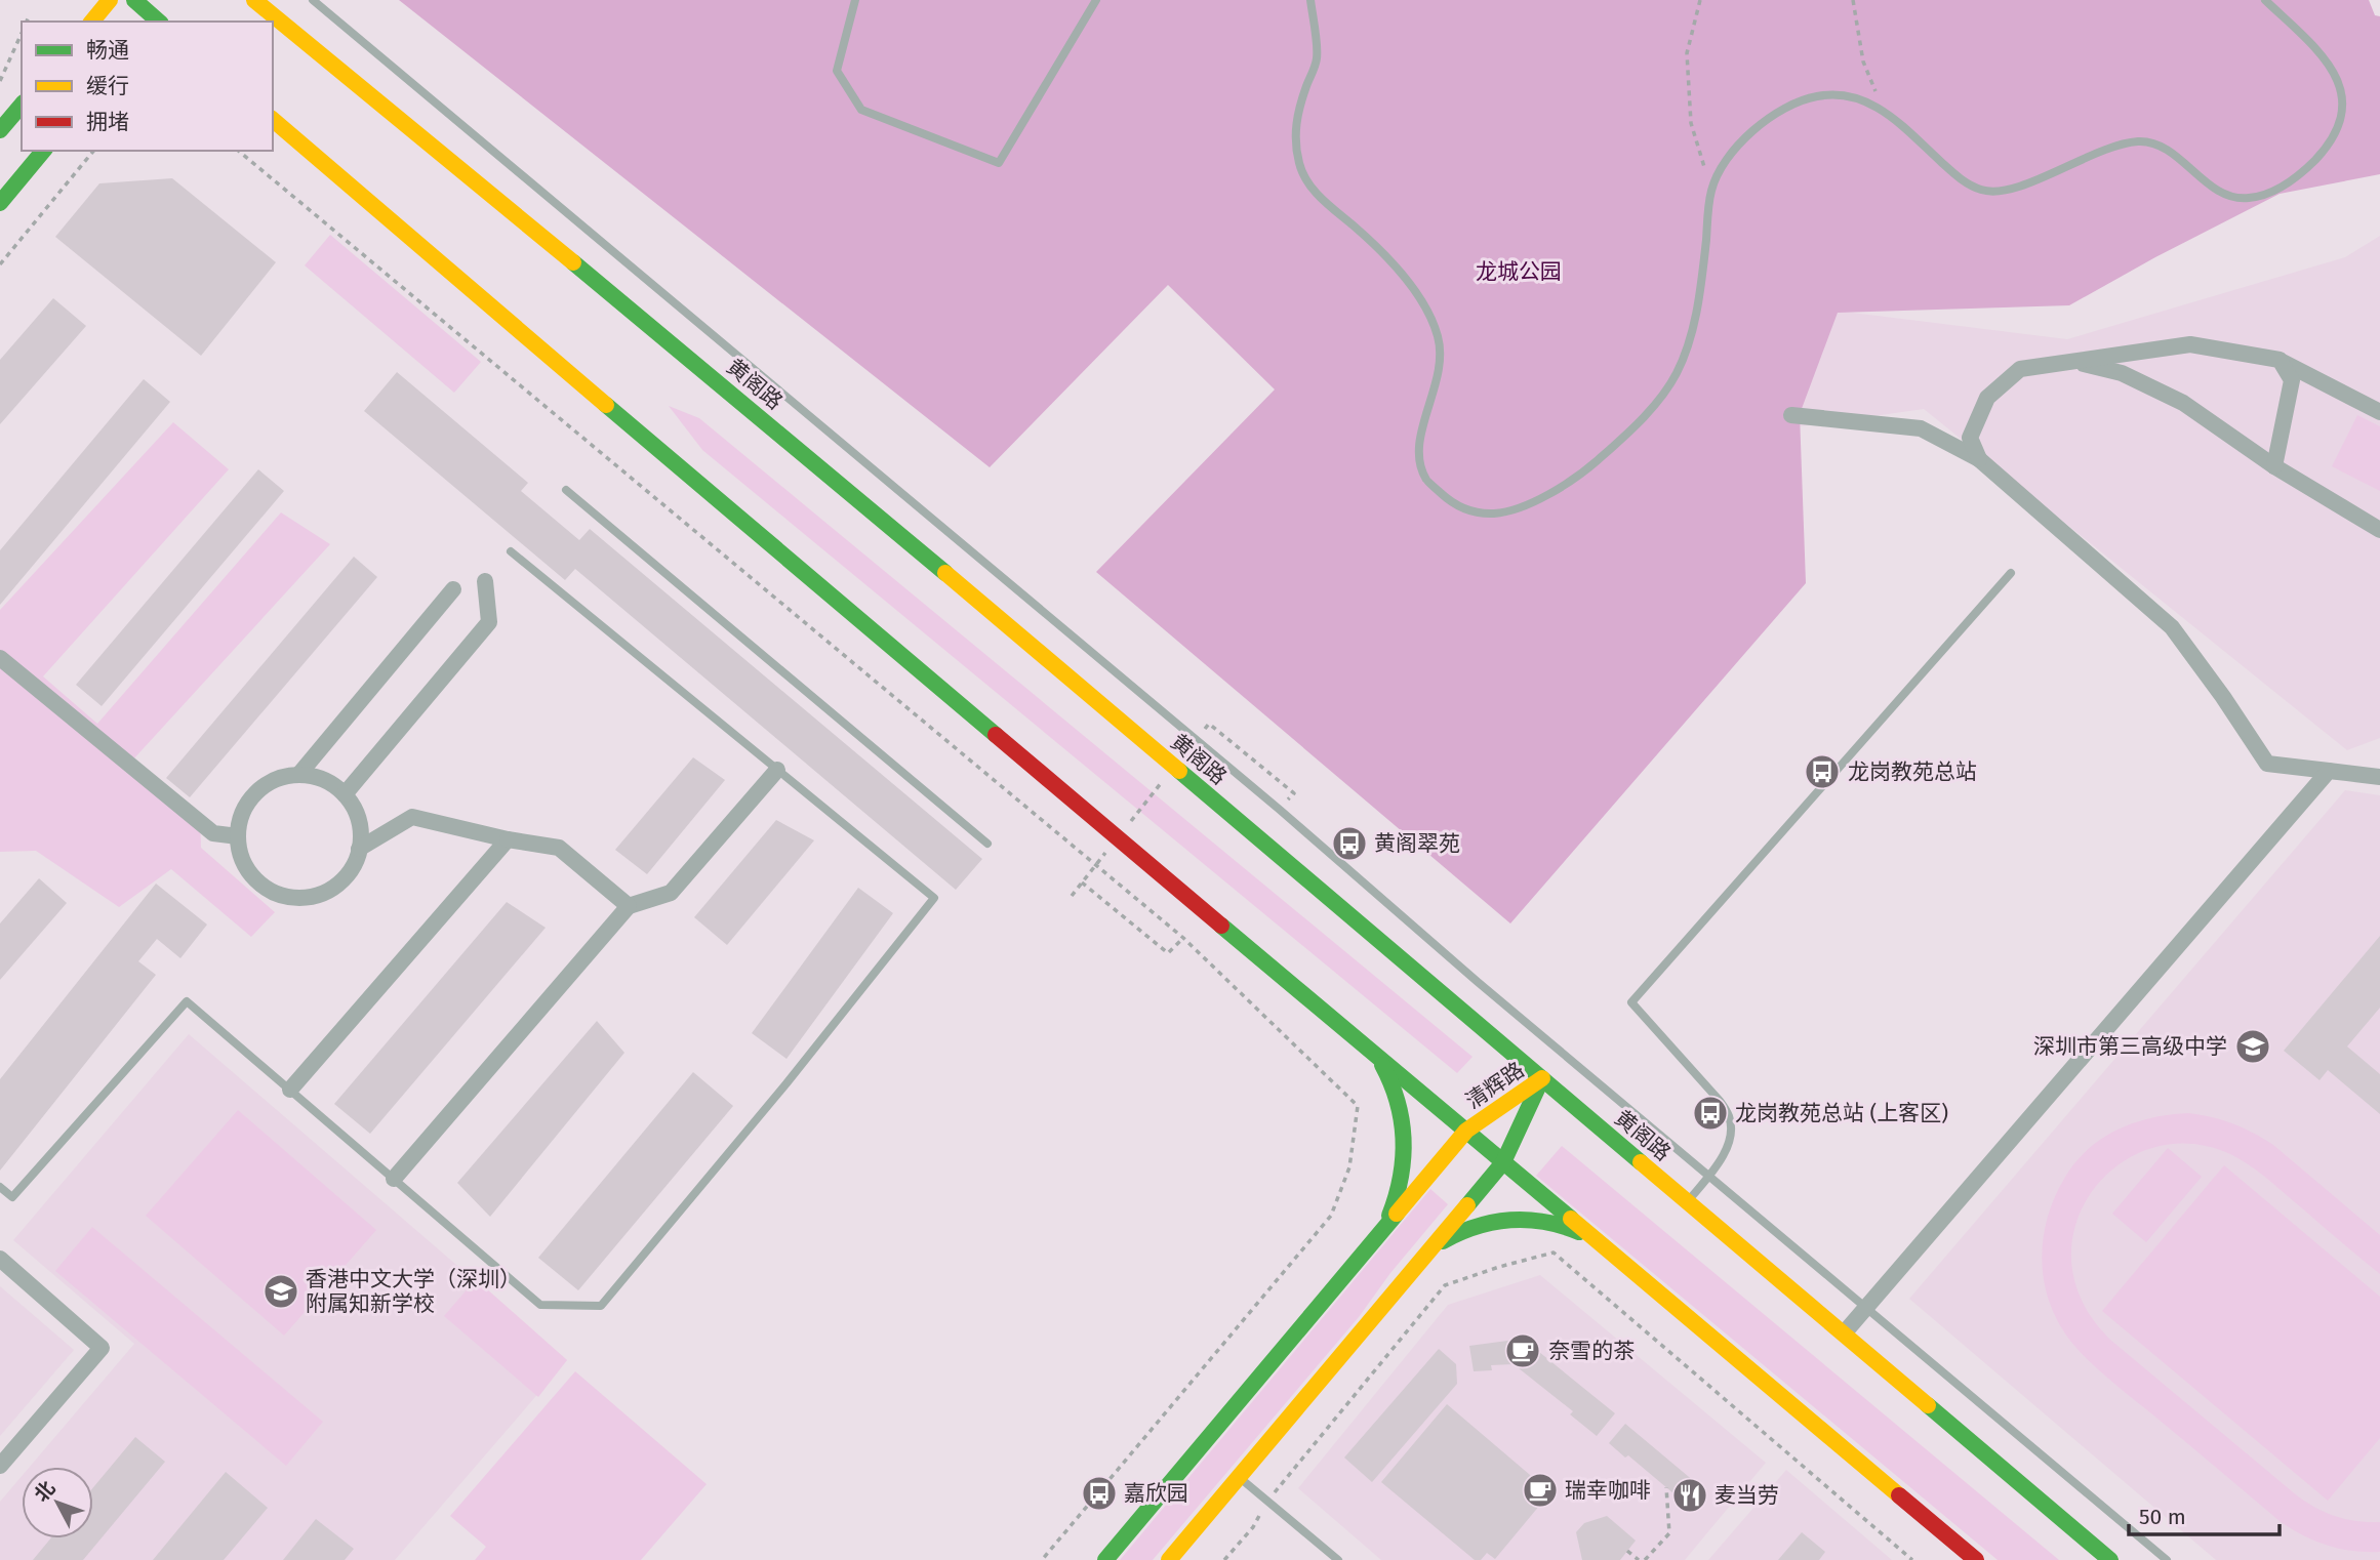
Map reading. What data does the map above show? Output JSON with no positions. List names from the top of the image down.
{
  "streets": {
    "main road": ["黄阁路", "清辉路"]
  },
  "crossings": [
    ["黄阁路", "清辉路"]
  ],
  "parks": ["龙城公园"],
  "places": {
    "bus stop": [
      "龙岗教苑总站",
      "黄阁翠苑",
      "龙岗教苑总站 (上客区)",
      "嘉欣园"
    ],
    "school or university": ["深圳市第三高级中学", "香港中文大学（深圳） 附属知新学校"],
    "cafe": ["奈雪的茶", "瑞幸咖啡"],
    "restaurant": ["麦当劳"]
  },
  "legend": ["畅通", "缓行", "拥堵"],
  "scale_bar": "50 m",
  "north": "top left"
}
